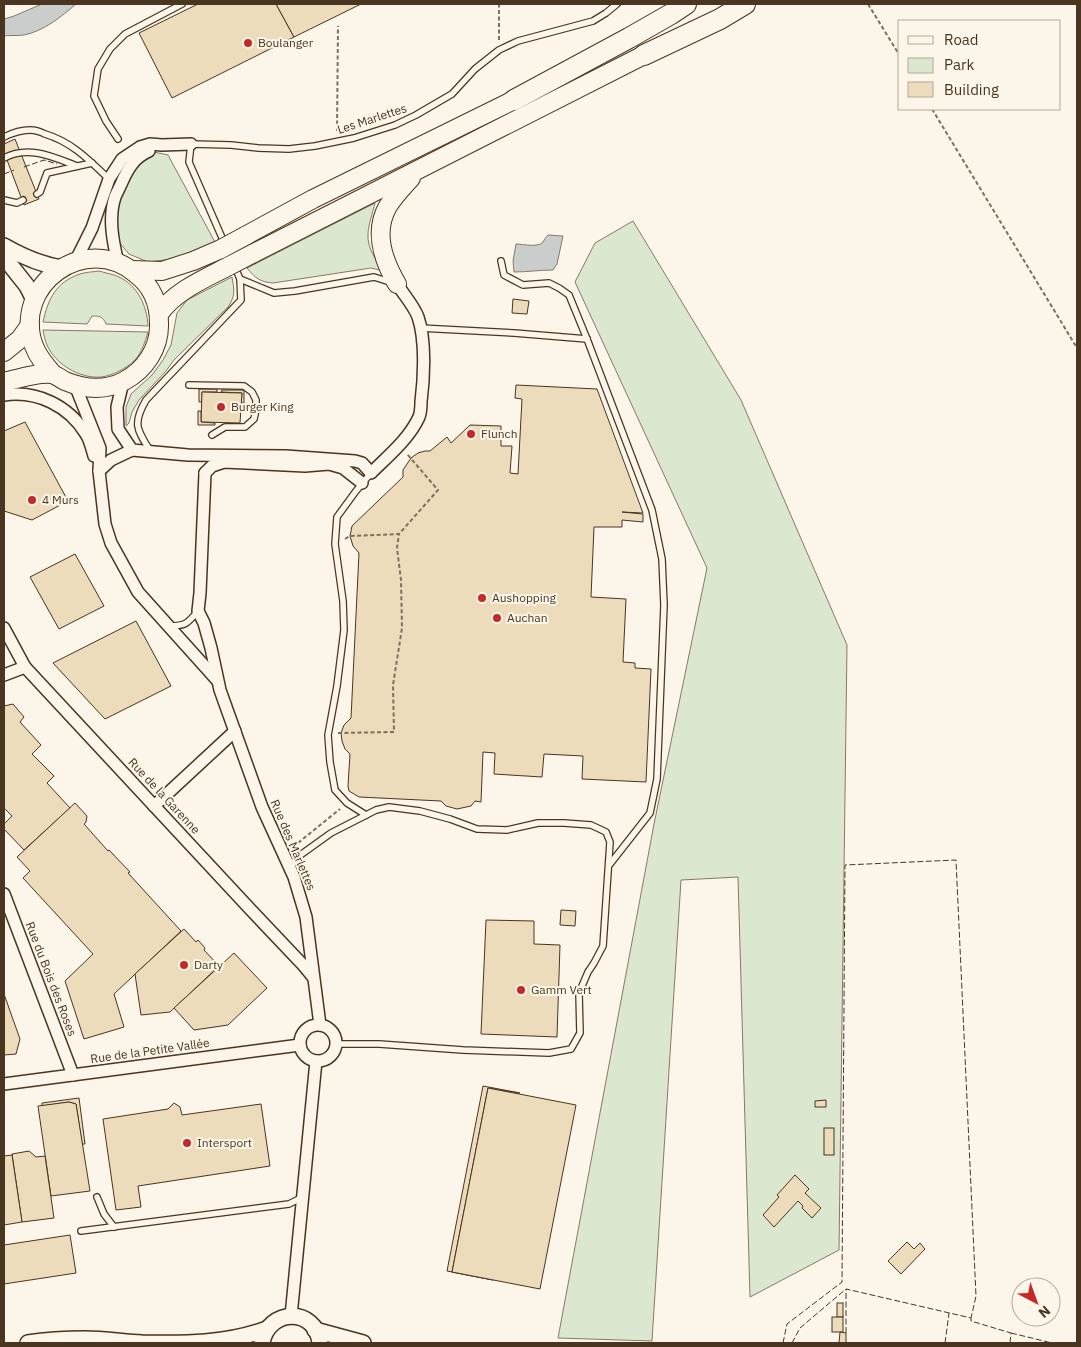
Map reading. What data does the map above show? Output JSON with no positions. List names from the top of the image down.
{
  "streets": {
    "street": [
      "Rue de la Garenne",
      "Rue des Marlettes",
      "Rue du Bois des Roses",
      "Rue de la Petite Vallée"
    ],
    "lane": ["Les Marlettes"]
  },
  "crossings": [
    ["Rue de la Garenne", "Rue des Marlettes"],
    ["Rue des Marlettes", "Rue de la Petite Vallée"],
    ["Rue du Bois des Roses", "Rue de la Petite Vallée"]
  ],
  "places": [
    "Boulanger",
    "Burger King",
    "Flunch",
    "4 Murs",
    "Aushopping",
    "Auchan",
    "Darty",
    "Gamm Vert",
    "Intersport"
  ],
  "legend": ["Road", "Park", "Building"],
  "north": "bottom right"
}
